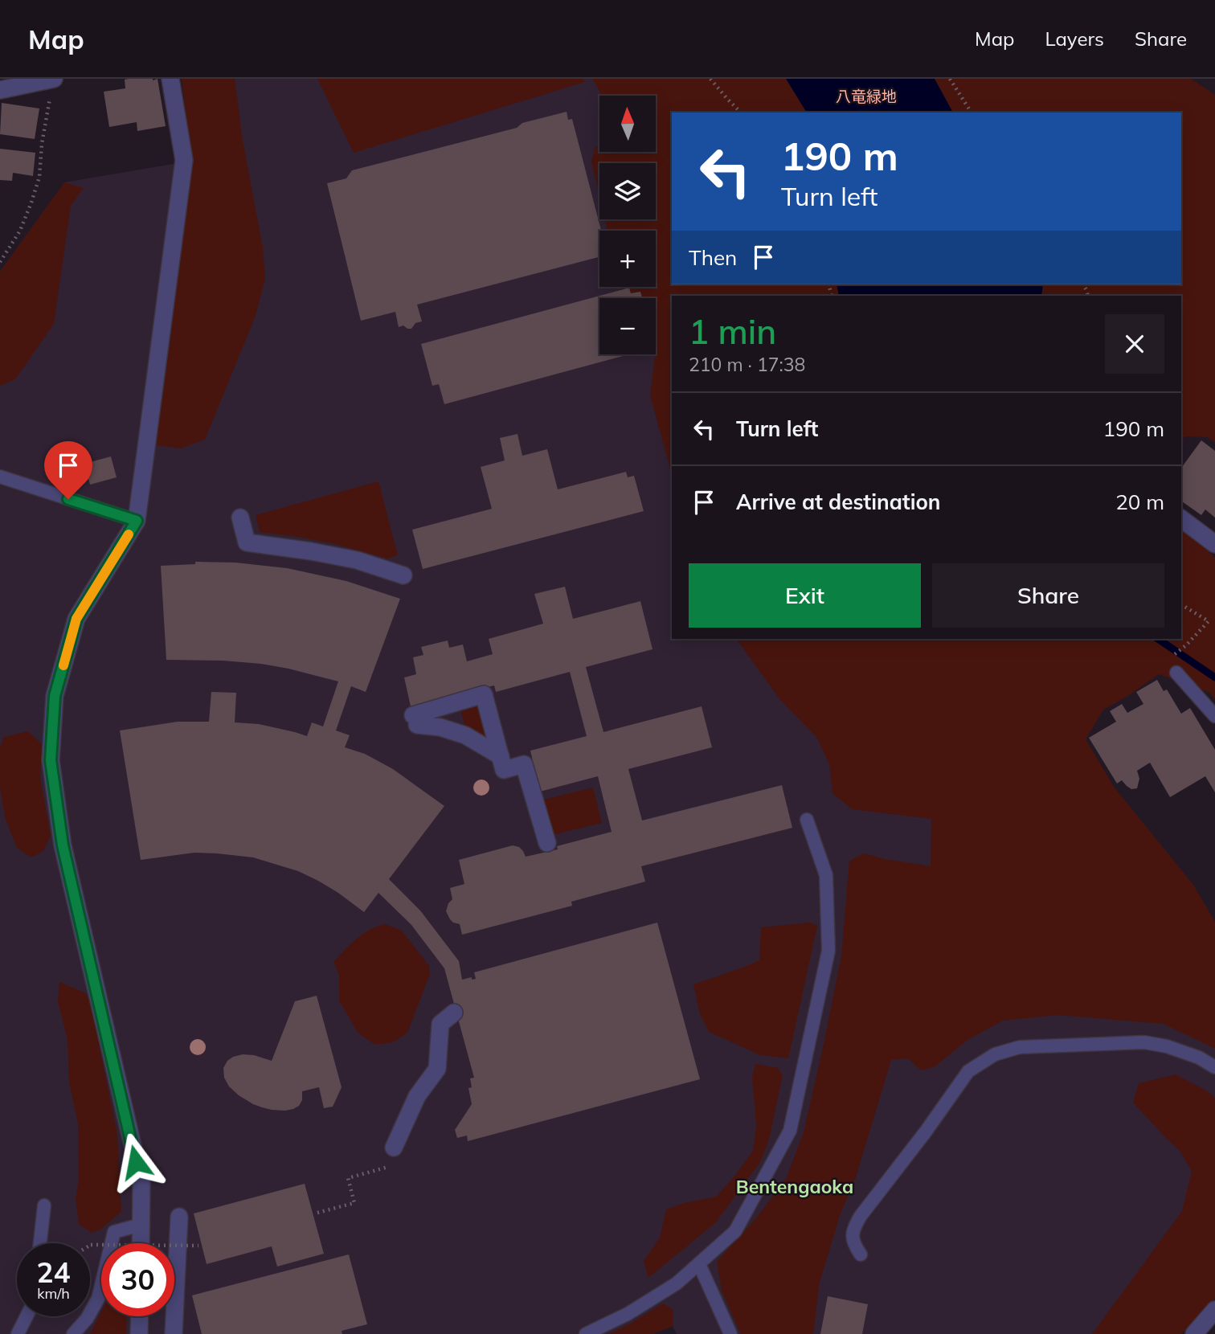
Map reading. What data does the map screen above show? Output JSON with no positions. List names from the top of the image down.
{
  "districts": ["Bentengaoka"],
  "parks": ["八竜緑地"],
  "north": "top",
  "page": {
    "header": "Map",
    "nav": ["Map", "Layers", "Share"],
    "map_buttons": ["+", "−"],
    "turn": ["190 m", "Turn left"],
    "then": "Then",
    "heading": ["1 min", "210 m · 17:38"],
    "list": [
      {
        "name": "Turn left",
        "value": "190 m"
      },
      {
        "name": "Arrive at destination",
        "value": "20 m"
      }
    ],
    "buttons": ["Exit", "Share"],
    "speed": "24 km/h",
    "limit": "30"
  }
}
